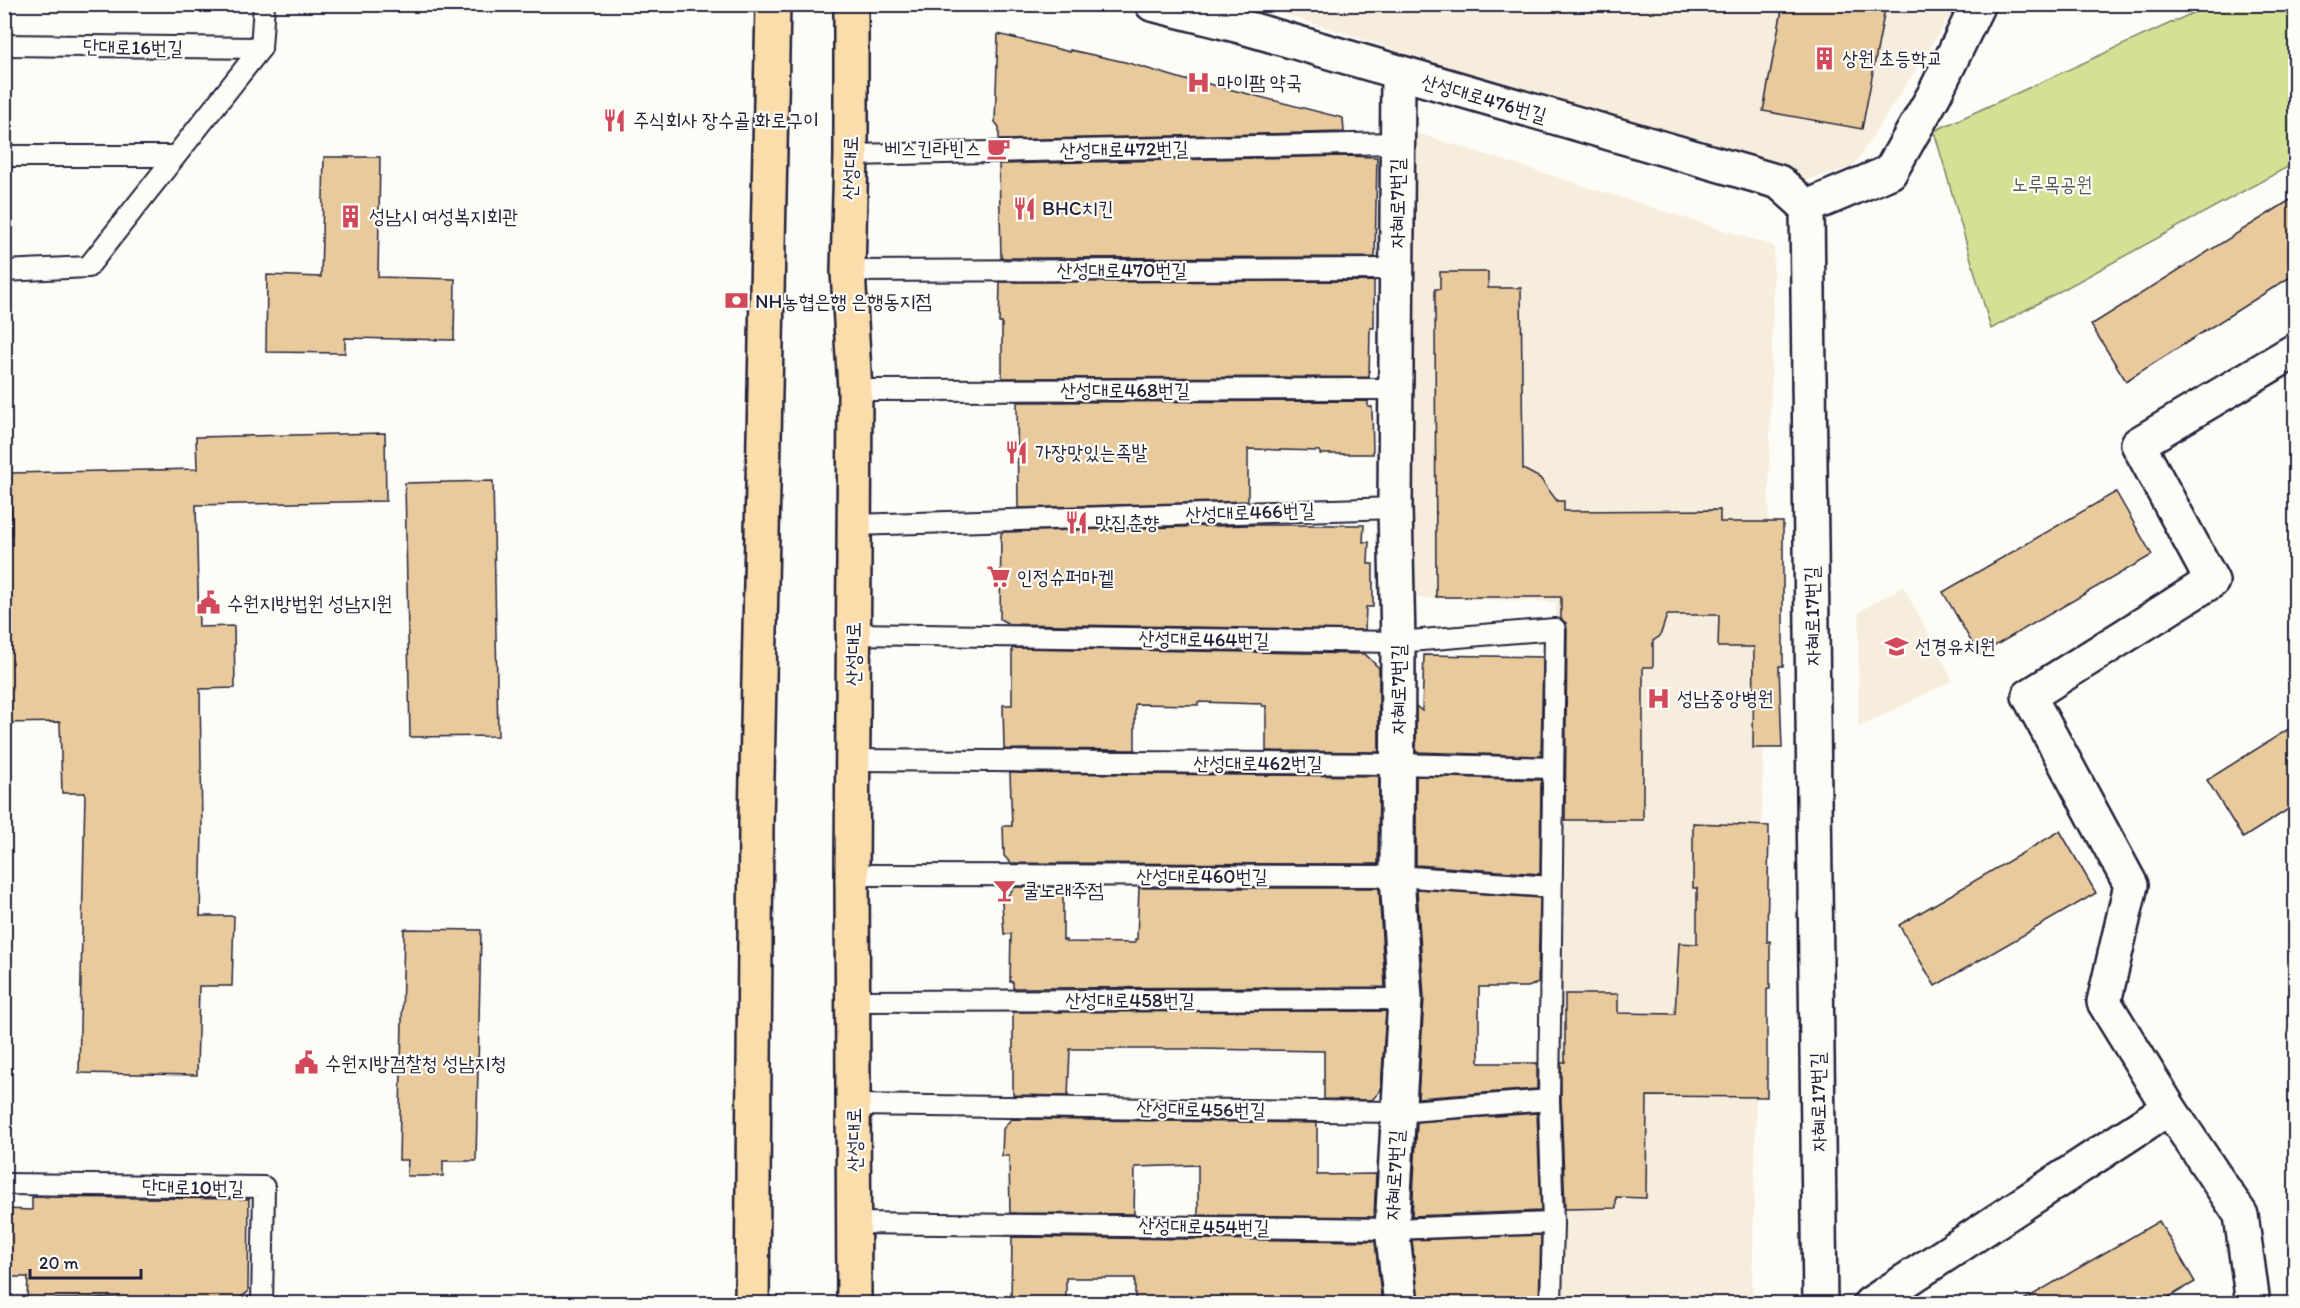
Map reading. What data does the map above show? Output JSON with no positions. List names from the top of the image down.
{
  "streets": {
    "main road": ["산성대로"],
    "street": ["산성대로476번길", "자혜로7번길", "자혜로17번길"],
    "lane": [
      "단대로16번길",
      "산성대로472번길",
      "산성대로470번길",
      "산성대로468번길",
      "산성대로466번길",
      "산성대로464번길",
      "산성대로462번길",
      "산성대로460번길",
      "산성대로458번길",
      "산성대로456번길",
      "단대로10번길",
      "산성대로454번길"
    ]
  },
  "crossings": [
    ["산성대로476번길", "자혜로7번길"],
    ["산성대로476번길", "자혜로17번길"],
    ["산성대로472번길", "산성대로"],
    ["산성대로472번길", "자혜로7번길"],
    ["산성대로", "산성대로470번길"],
    ["산성대로", "산성대로468번길"],
    ["산성대로", "산성대로466번길"],
    ["산성대로", "산성대로464번길"],
    ["산성대로", "산성대로462번길"],
    ["산성대로", "산성대로460번길"],
    ["산성대로", "산성대로458번길"],
    ["산성대로", "산성대로456번길"],
    ["산성대로", "산성대로454번길"],
    ["자혜로7번길", "산성대로470번길"],
    ["자혜로7번길", "산성대로468번길"],
    ["자혜로7번길", "산성대로466번길"],
    ["자혜로7번길", "산성대로464번길"],
    ["자혜로7번길", "산성대로462번길"],
    ["자혜로7번길", "산성대로460번길"],
    ["자혜로7번길", "산성대로458번길"],
    ["자혜로7번길", "산성대로456번길"],
    ["자혜로7번길", "산성대로454번길"],
    ["산성대로464번길", "산성대로462번길"]
  ],
  "parks": ["노루목공원"],
  "places": {
    "building": ["상원 초등학교", "성남시 여성복지회관"],
    "hospital": ["마이팜 약국", "성남중앙병원"],
    "restaurant": [
      "주식회사 장수골 화로구이",
      "BHC치킨",
      "가장맛있는족발",
      "맛집춘향"
    ],
    "cafe": ["베스킨라빈스"],
    "bank": ["NH농협은행 은행동지점"],
    "supermarket": ["인정슈퍼마켙"],
    "public building": ["수원지방법원 성남지원", "수원지방검찰청 성남지청"],
    "school or university": ["선경유치원"],
    "bar": ["쿨노래주점"]
  },
  "scale_bar": "20 m"
}
